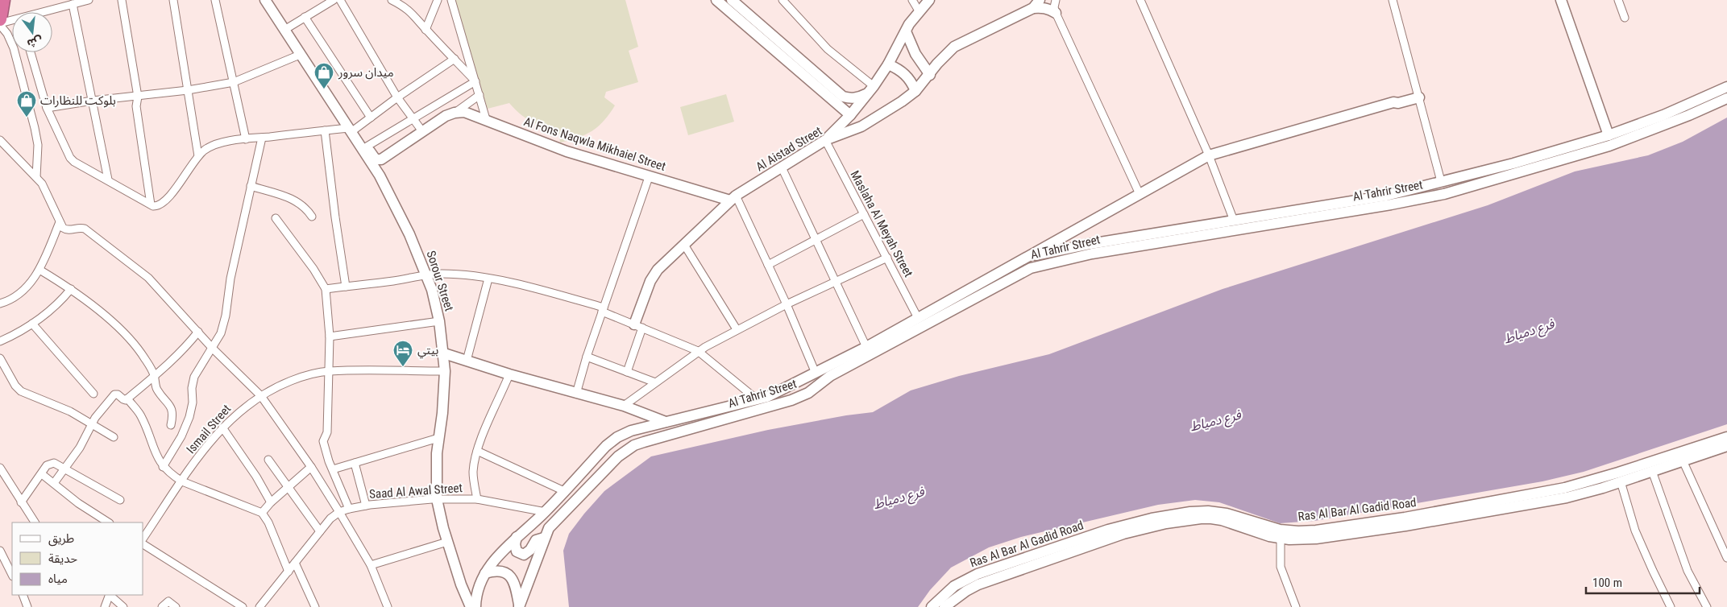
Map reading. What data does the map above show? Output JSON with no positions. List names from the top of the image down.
{
  "streets": {
    "street": [
      "Al Fons Naqwla Mikhaiel Street",
      "Al Aistad Street",
      "Al Tahrir Street",
      "Maslaha Al Meyah Street",
      "Sorour Street",
      "Ismail Street",
      "Saad Al Awal Street",
      "Ras Al Bar Al Gadid Road"
    ]
  },
  "crossings": [
    ["Al Fons Naqwla Mikhaiel Street", "Al Aistad Street"],
    ["Al Aistad Street", "Maslaha Al Meyah Street"],
    ["Al Tahrir Street", "Maslaha Al Meyah Street"],
    ["Al Tahrir Street", "Saad Al Awal Street"],
    ["Sorour Street", "Ismail Street"],
    ["Sorour Street", "Saad Al Awal Street"]
  ],
  "water": ["فرع دمياط"],
  "places": {
    "shop": ["ميدان سرور", "بلوكت للنظارات"],
    "hotel": ["بيتي"]
  },
  "legend": ["طريق", "حديقة", "مياه"],
  "scale_bar": "100 m",
  "north": "bottom"
}
